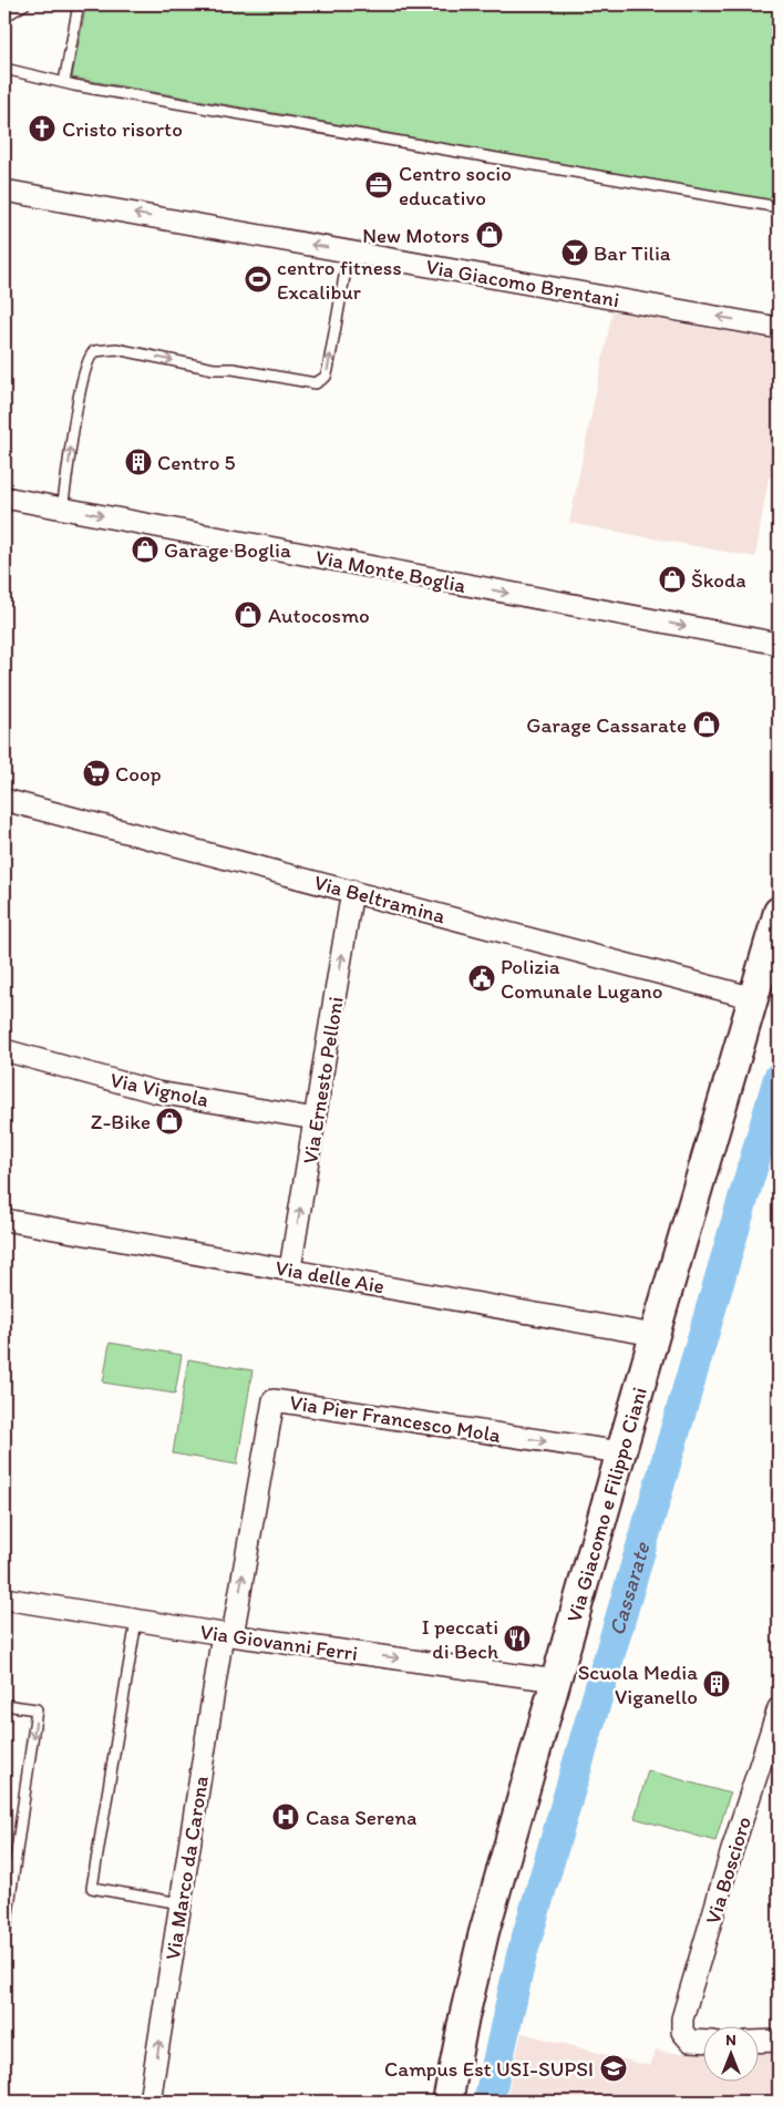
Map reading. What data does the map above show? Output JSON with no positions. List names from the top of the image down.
{
  "streets": {
    "main road": ["Via Giacomo e Filippo Ciani"],
    "street": [
      "Via Giacomo Brentani",
      "Via Monte Boglia",
      "Via Beltramina",
      "Via Ernesto Pelloni",
      "Via Vignola",
      "Via delle Aie",
      "Via Pier Francesco Mola",
      "Via Giovanni Ferri",
      "Via Marco da Carona",
      "Via Boscioro"
    ]
  },
  "crossings": [
    ["Via Beltramina", "Via Ernesto Pelloni"],
    ["Via Beltramina", "Via Giacomo e Filippo Ciani"],
    ["Via Ernesto Pelloni", "Via Vignola"],
    ["Via Ernesto Pelloni", "Via delle Aie"],
    ["Via delle Aie", "Via Giacomo e Filippo Ciani"],
    ["Via Pier Francesco Mola", "Via Giacomo e Filippo Ciani"],
    ["Via Pier Francesco Mola", "Via Giovanni Ferri"],
    ["Via Pier Francesco Mola", "Via Marco da Carona"],
    ["Via Giacomo e Filippo Ciani", "Via Giovanni Ferri"],
    ["Via Giovanni Ferri", "Via Marco da Carona"]
  ],
  "one_way": [
    "Via Giacomo Brentani",
    "Via Monte Boglia",
    "Via Ernesto Pelloni",
    "Via Giovanni Ferri",
    "Via Marco da Carona"
  ],
  "water": ["Cassarate"],
  "places": {
    "church": ["Cristo risorto"],
    "office": ["Centro socio educativo"],
    "shop": [
      "New Motors",
      "Garage Boglia",
      "Škoda",
      "Autocosmo",
      "Garage Cassarate",
      "Z-Bike"
    ],
    "bar": ["Bar Tilia"],
    "sports": ["centro fitness Excalibur"],
    "building": ["Centro 5", "Scuola Media Viganello"],
    "supermarket": ["Coop"],
    "public building": ["Polizia Comunale Lugano"],
    "restaurant": ["I peccati di Bech"],
    "hospital": ["Casa Serena"],
    "school or university": ["Campus Est USI-SUPSI"]
  },
  "north": "top"
}
